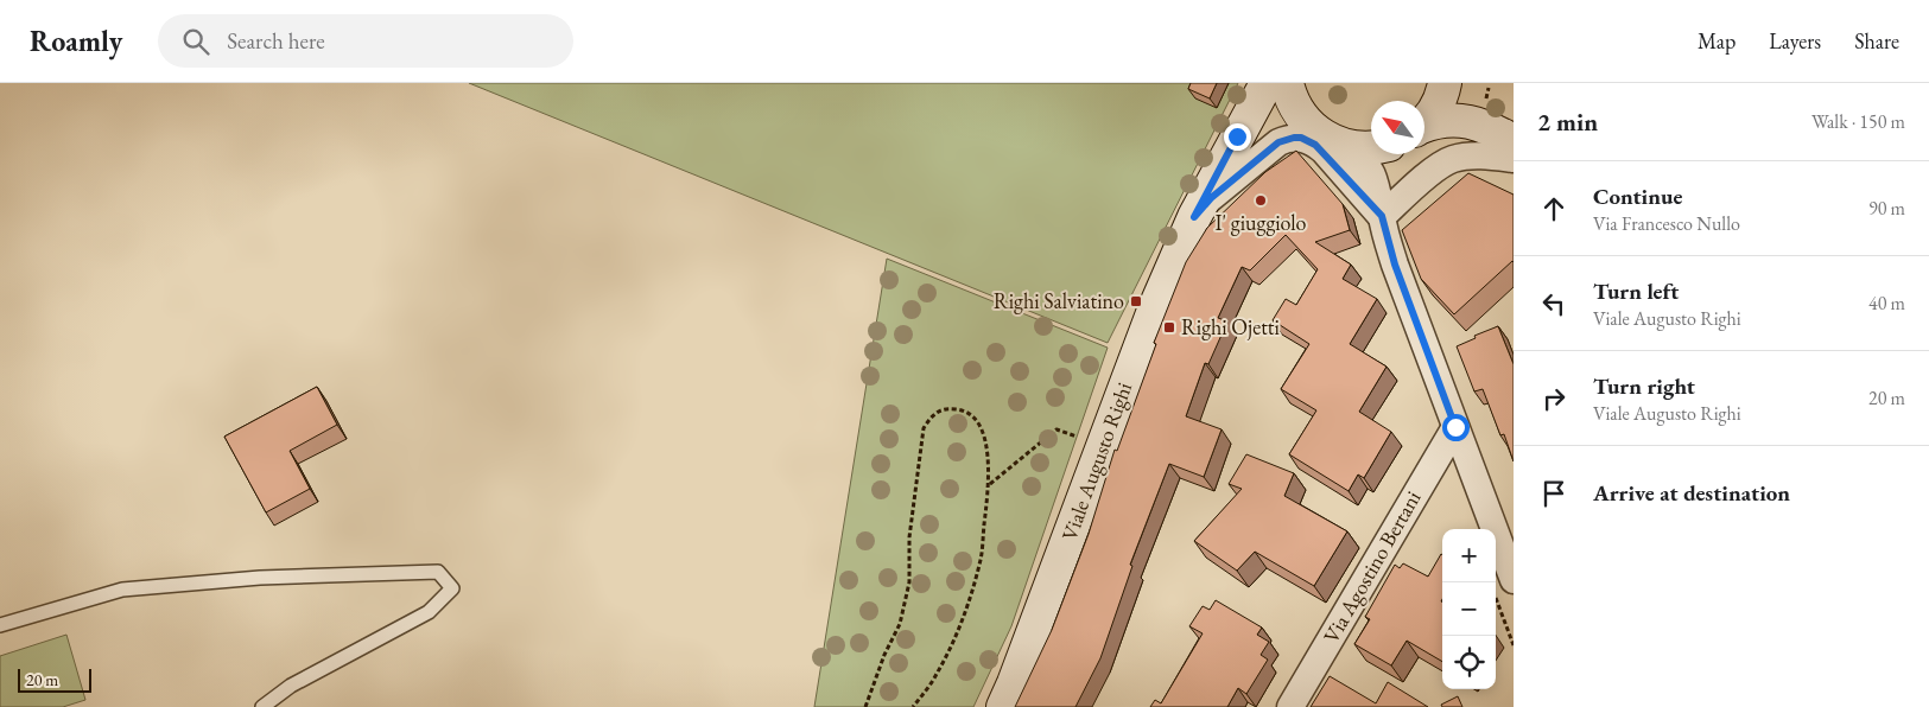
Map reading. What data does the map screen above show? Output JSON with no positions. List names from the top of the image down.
{
  "streets": {
    "main road": ["Viale Augusto Righi"],
    "street": ["Via Agostino Bertani"]
  },
  "places": {
    "other": ["I' giuggiolo"],
    "transit": ["Righi Salviatino", "Righi Ojetti"]
  },
  "scale_bar": "20 m",
  "north": "top left",
  "page": {
    "header": "Roamly",
    "search": "Search here",
    "nav": ["Map", "Layers", "Share"],
    "heading": ["2 min", "Walk · 150 m"],
    "list": [
      ["Continue", "Via Francesco Nullo", "90 m"],
      ["Turn left", "Viale Augusto Righi", "40 m"],
      ["Turn right", "Viale Augusto Righi", "20 m"],
      "Arrive at destination"
    ],
    "map_buttons": ["+", "−"],
    "scale": "20 m"
  }
}
